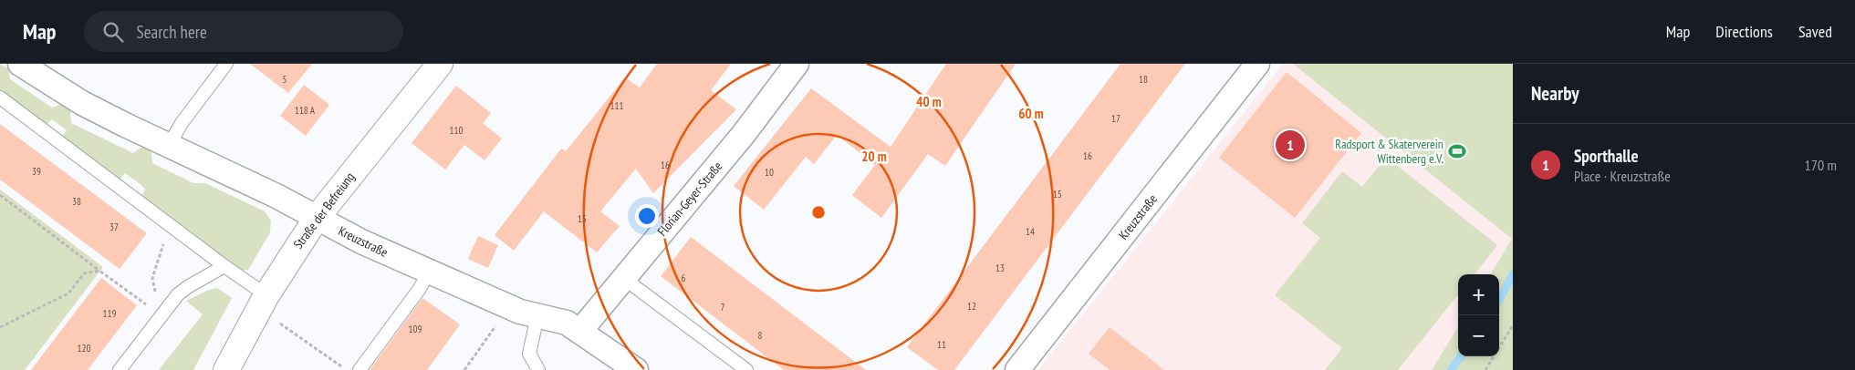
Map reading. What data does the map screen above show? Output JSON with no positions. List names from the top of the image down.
{
  "streets": {
    "street": ["Florian-Geyer-Straße", "Straße der Befreiung", "Kreuzstraße"]
  },
  "crossings": [
    ["Florian-Geyer-Straße", "Kreuzstraße"],
    ["Straße der Befreiung", "Kreuzstraße"]
  ],
  "places": {
    "sports": ["Radsport & Skaterverein Wittenberg e.V."]
  },
  "house_numbers": [
    "5",
    "18",
    "111",
    "118 A",
    "17",
    "110",
    "16",
    "16",
    "39",
    "10",
    "15",
    "38",
    "15",
    "37",
    "14",
    "13",
    "6",
    "12",
    "7",
    "119",
    "109",
    "8",
    "11",
    "120"
  ],
  "page": {
    "header": "Map",
    "search": "Search here",
    "nav": ["Map", "Directions", "Saved"],
    "heading": "Nearby",
    "list": [
      {
        "mark": "1",
        "name": "Sporthalle",
        "note": "Place · Kreuzstraße",
        "value": "170 m"
      }
    ],
    "pins": "1",
    "map_buttons": ["+", "−"]
  },
  "rings": ["40 m", "60 m", "20 m"]
}
